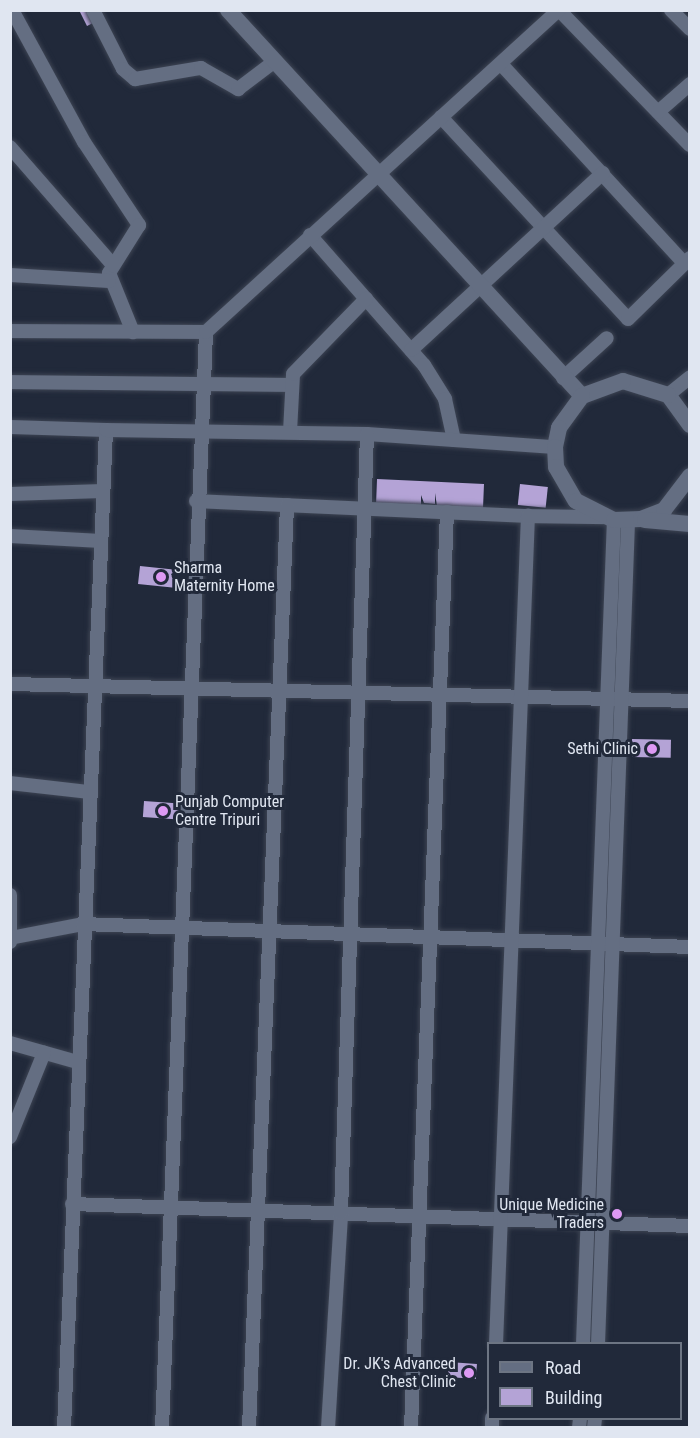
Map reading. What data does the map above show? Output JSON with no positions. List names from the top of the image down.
{
  "places": [
    "Sharma Maternity Home",
    "Sethi Clinic",
    "Punjab Computer Centre Tripuri",
    "Unique Medicine Traders",
    "Dr. JK's Advanced Chest Clinic"
  ],
  "legend": ["Road", "Building"]
}
